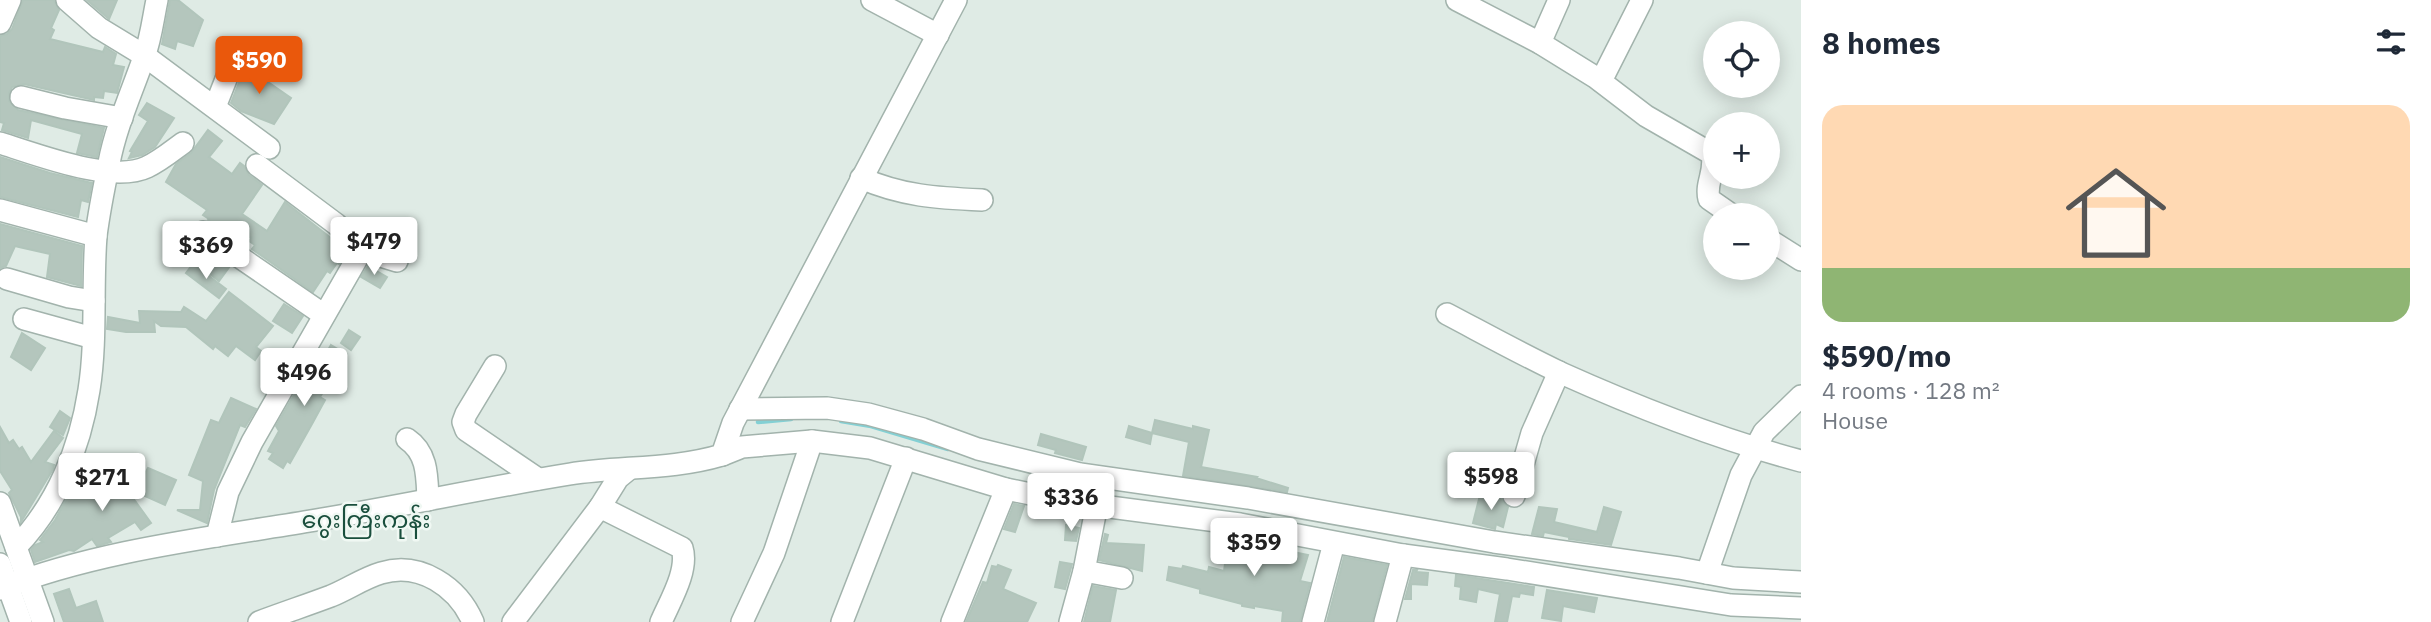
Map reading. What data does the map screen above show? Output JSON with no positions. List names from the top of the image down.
{
  "districts": ["ဂွေးကြီးကုန်း"],
  "page": {
    "heading": "8 homes",
    "map_buttons": ["+", "−"],
    "price": [
      "$590",
      "$479",
      "$369",
      "$496",
      "$598",
      "$271",
      "$336",
      "$359"
    ],
    "list": [
      {
        "name": "$590/mo",
        "note": "4 rooms · 128 m² · House"
      }
    ]
  }
}
